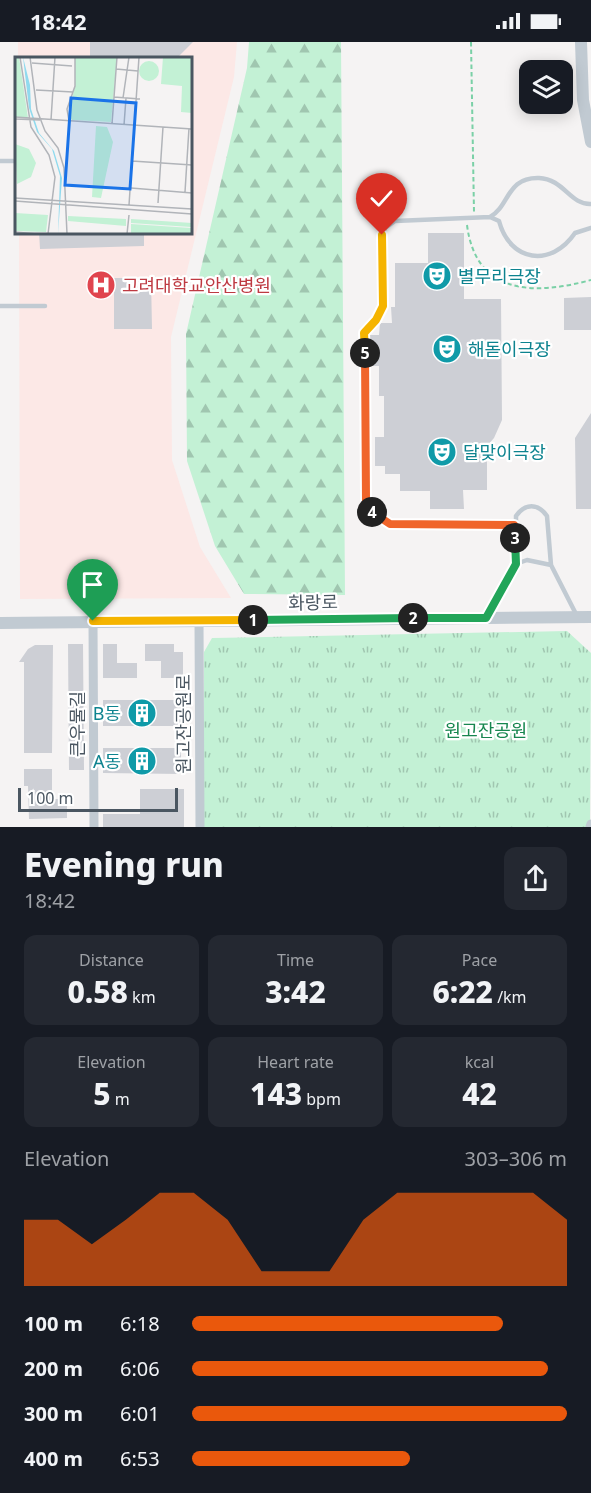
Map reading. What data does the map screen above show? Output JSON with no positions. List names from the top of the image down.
{
  "streets": {
    "street": ["화랑로", "큰우물길", "원고잔공원로"]
  },
  "crossings": [
    ["화랑로", "큰우물길"],
    ["화랑로", "원고잔공원로"]
  ],
  "parks": ["원고잔공원"],
  "places": {
    "theatre": ["별무리극장", "해돋이극장", "달맞이극장"],
    "hospital": ["고려대학교안산병원"],
    "building": ["B동", "A동"]
  },
  "scale_bar": "100 m",
  "page": {
    "status": "18:42",
    "pins": [
      "5",
      "4",
      "3",
      "2",
      "1"
    ],
    "scale": "100 m",
    "heading": ["Evening run", "18:42"],
    "stats": [
      ["Distance", "0.58 km"],
      ["Time", "3:42"],
      ["Pace", "6:22 /km"],
      ["Elevation", "5 m"],
      ["Heart rate", "143 bpm"],
      ["kcal", "42"]
    ],
    "chart": ["Elevation", "303–306 m"],
    "list": [
      {
        "name": "100 m",
        "note": "6:18"
      },
      {
        "name": "200 m",
        "note": "6:06"
      },
      {
        "name": "300 m",
        "note": "6:01"
      },
      {
        "name": "400 m",
        "note": "6:53"
      }
    ]
  }
}
